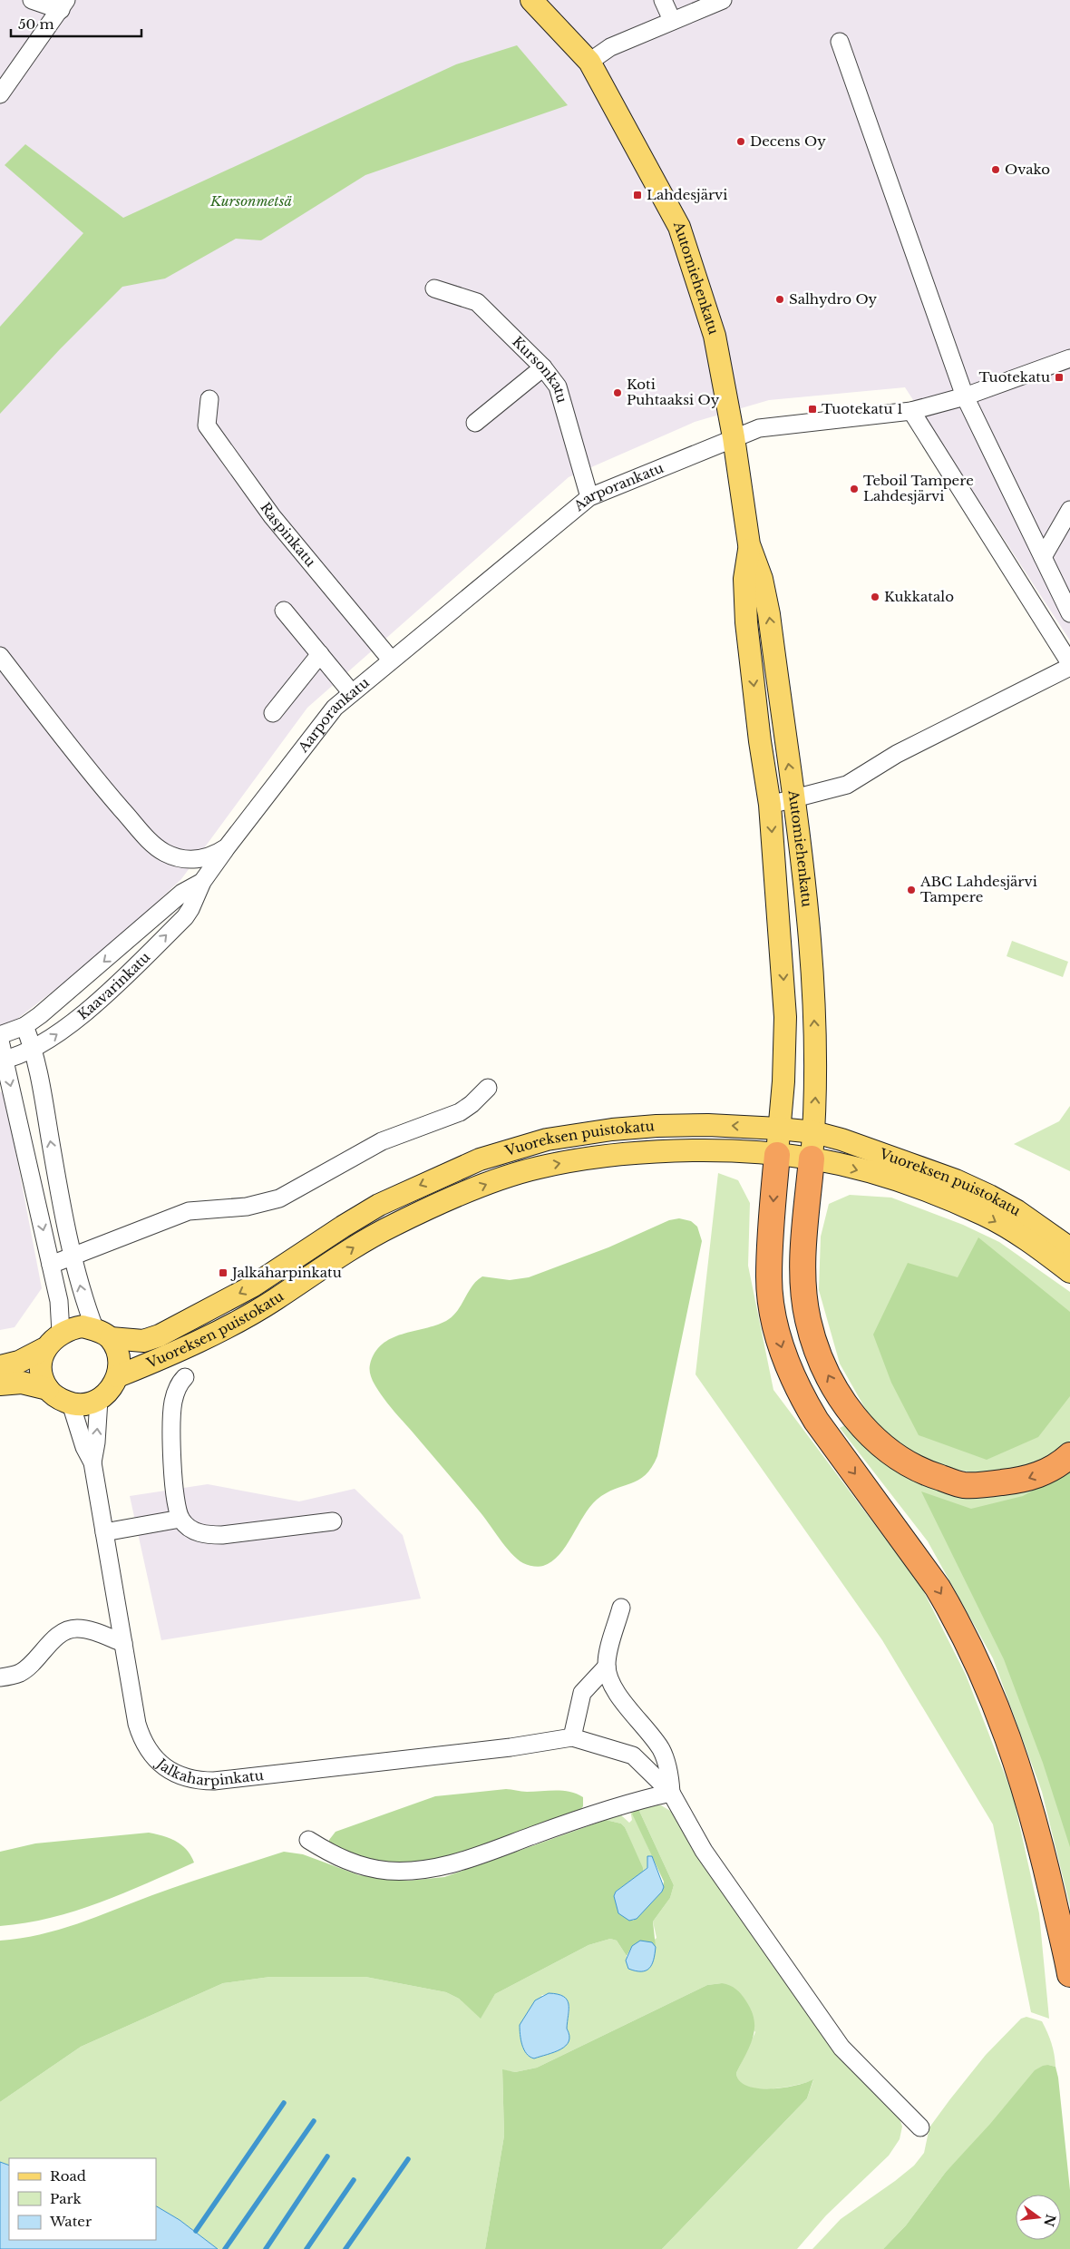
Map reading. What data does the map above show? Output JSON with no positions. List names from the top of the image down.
{
  "streets": {
    "main road": ["Automiehenkatu", "Vuoreksen puistokatu"],
    "street": [
      "Kursonkatu",
      "Aarporankatu",
      "Raspinkatu",
      "Kaavarinkatu",
      "Jalkaharpinkatu"
    ]
  },
  "crossings": [
    ["Automiehenkatu", "Aarporankatu"],
    ["Automiehenkatu", "Vuoreksen puistokatu"],
    ["Kursonkatu", "Aarporankatu"],
    ["Aarporankatu", "Raspinkatu"],
    ["Aarporankatu", "Kaavarinkatu"],
    ["Vuoreksen puistokatu", "Jalkaharpinkatu"]
  ],
  "parks": ["Kursonmetsä"],
  "places": {
    "other": [
      "Decens Oy",
      "Ovako",
      "Salhydro Oy",
      "Koti Puhtaaksi Oy",
      "Teboil Tampere Lahdesjärvi",
      "Kukkatalo",
      "ABC Lahdesjärvi Tampere"
    ],
    "transit": [
      "Lahdesjärvi",
      "Tuotekatu",
      "Tuotekatu 1",
      "Jalkaharpinkatu"
    ]
  },
  "legend": ["Road", "Park", "Water"],
  "scale_bar": "50 m",
  "north": "right"
}
